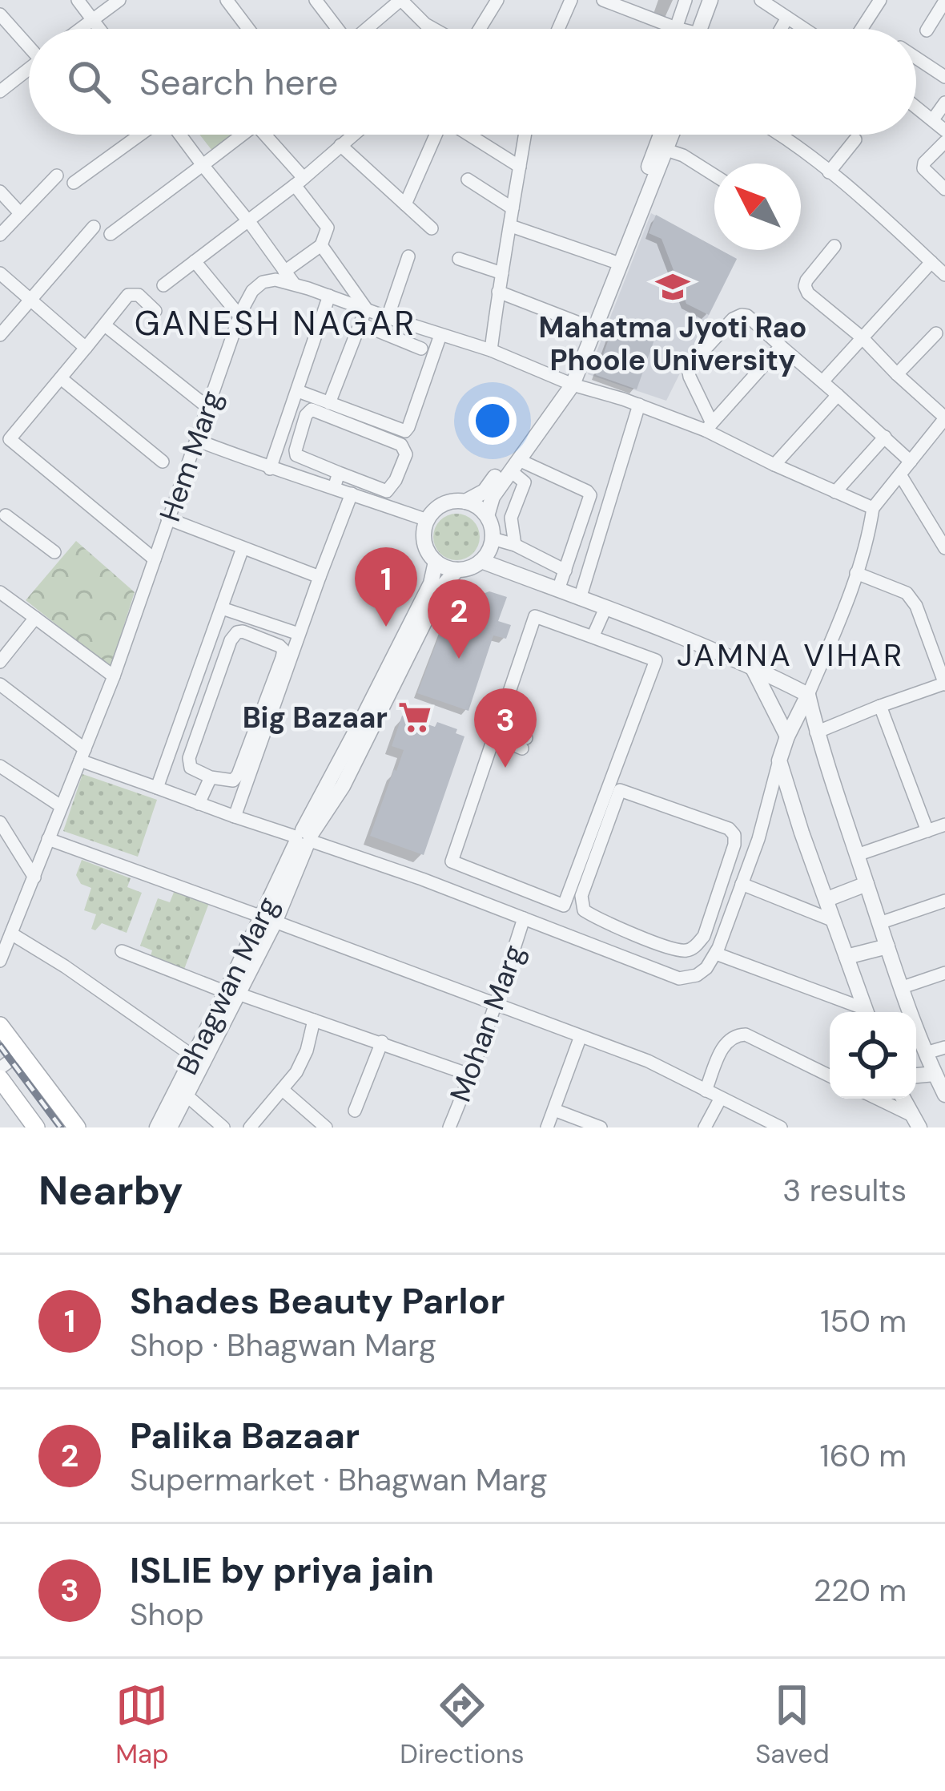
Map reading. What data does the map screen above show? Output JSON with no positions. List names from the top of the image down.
{
  "streets": {
    "street": ["Hem Marg", "Bhagwan Marg", "Mohan Marg"]
  },
  "districts": ["GANESH NAGAR", "JAMNA VIHAR"],
  "places": {
    "school or university": ["Mahatma Jyoti Rao Phoole University"],
    "supermarket": ["Big Bazaar"]
  },
  "north": "top left",
  "page": {
    "search": "Search here",
    "pins": ["1", "2", "3"],
    "heading": ["Nearby", "3 results"],
    "list": [
      {
        "mark": "1",
        "name": "Shades Beauty Parlor",
        "note": "Shop · Bhagwan Marg",
        "value": "150 m"
      },
      {
        "mark": "2",
        "name": "Palika Bazaar",
        "note": "Supermarket · Bhagwan Marg",
        "value": "160 m"
      },
      {
        "mark": "3",
        "name": "ISLIE by priya jain",
        "note": "Shop",
        "value": "220 m"
      }
    ],
    "nav": ["Map", "Directions", "Saved"]
  }
}
